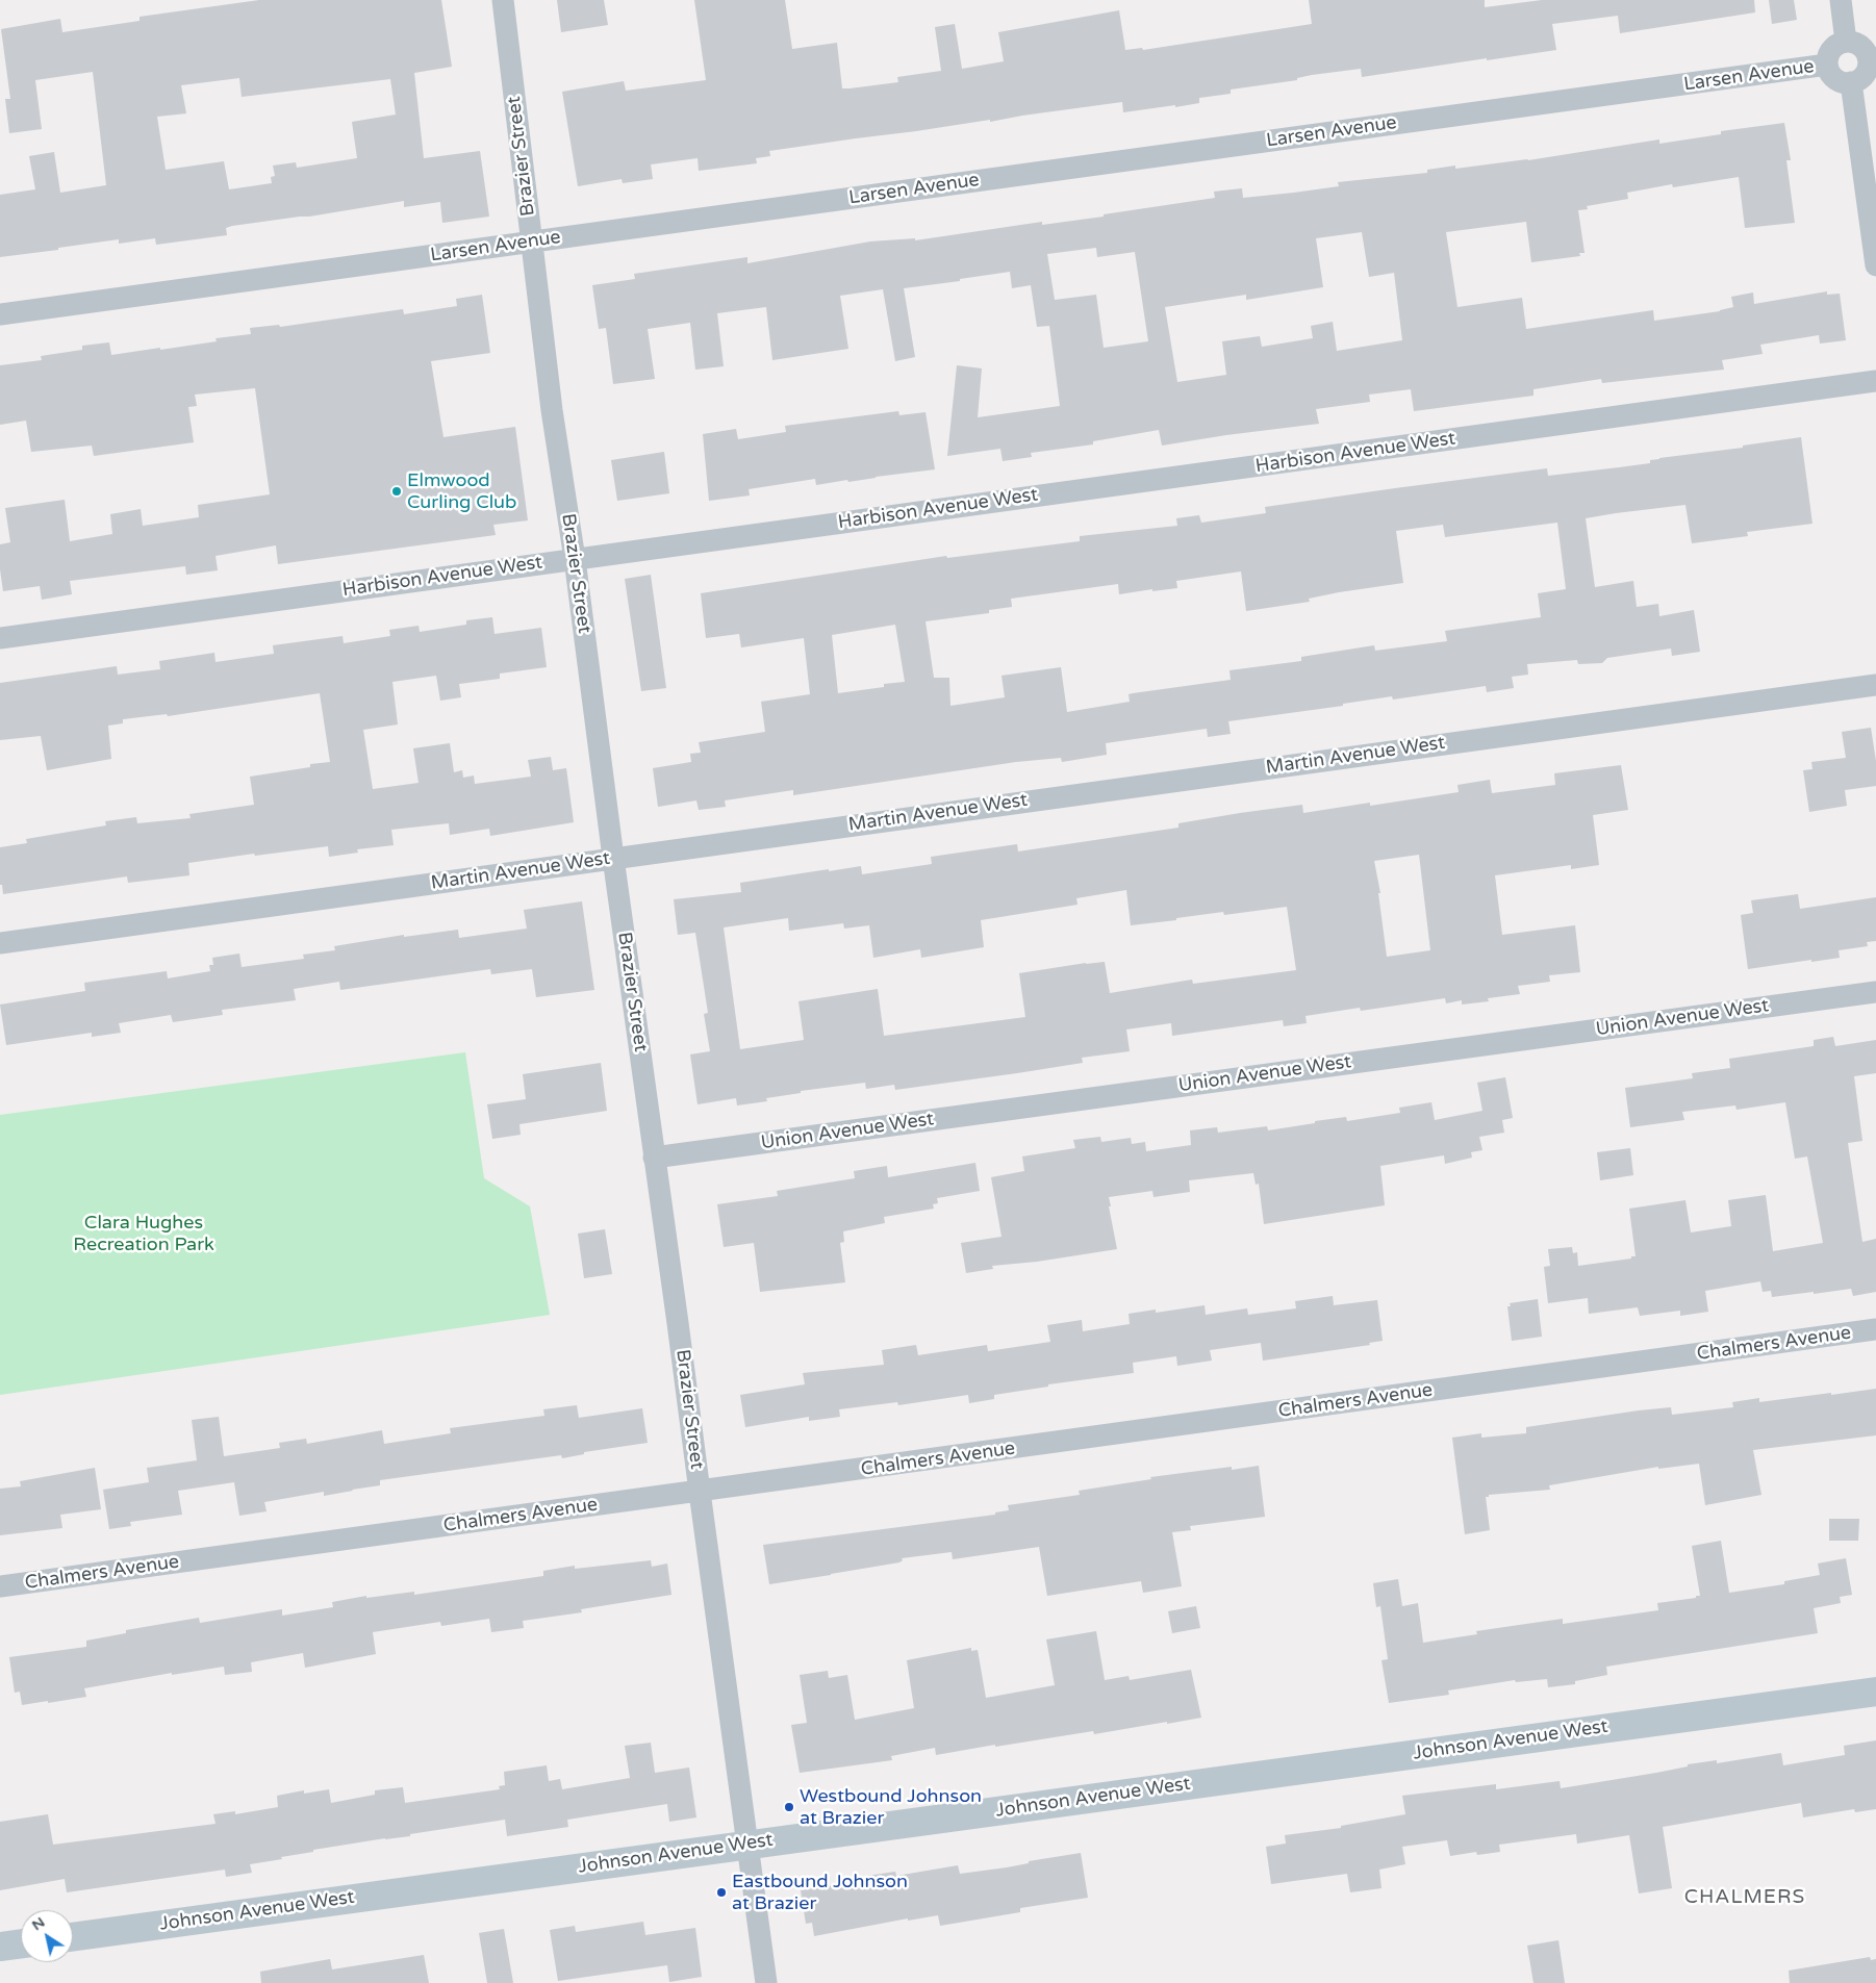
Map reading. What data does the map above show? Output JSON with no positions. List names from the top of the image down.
{
  "streets": {
    "main road": ["Johnson Avenue West"],
    "street": [
      "Larsen Avenue",
      "Brazier Street",
      "Harbison Avenue West",
      "Martin Avenue West",
      "Union Avenue West",
      "Chalmers Avenue"
    ]
  },
  "crossings": [
    ["Larsen Avenue", "Brazier Street"],
    ["Brazier Street", "Harbison Avenue West"],
    ["Brazier Street", "Martin Avenue West"],
    ["Brazier Street", "Union Avenue West"],
    ["Brazier Street", "Chalmers Avenue"],
    ["Brazier Street", "Johnson Avenue West"]
  ],
  "districts": ["CHALMERS"],
  "parks": ["Clara Hughes Recreation Park"],
  "places": ["Elmwood Curling Club", "Westbound Johnson at Brazier", "Eastbound Johnson at Brazier"],
  "north": "top left"
}
